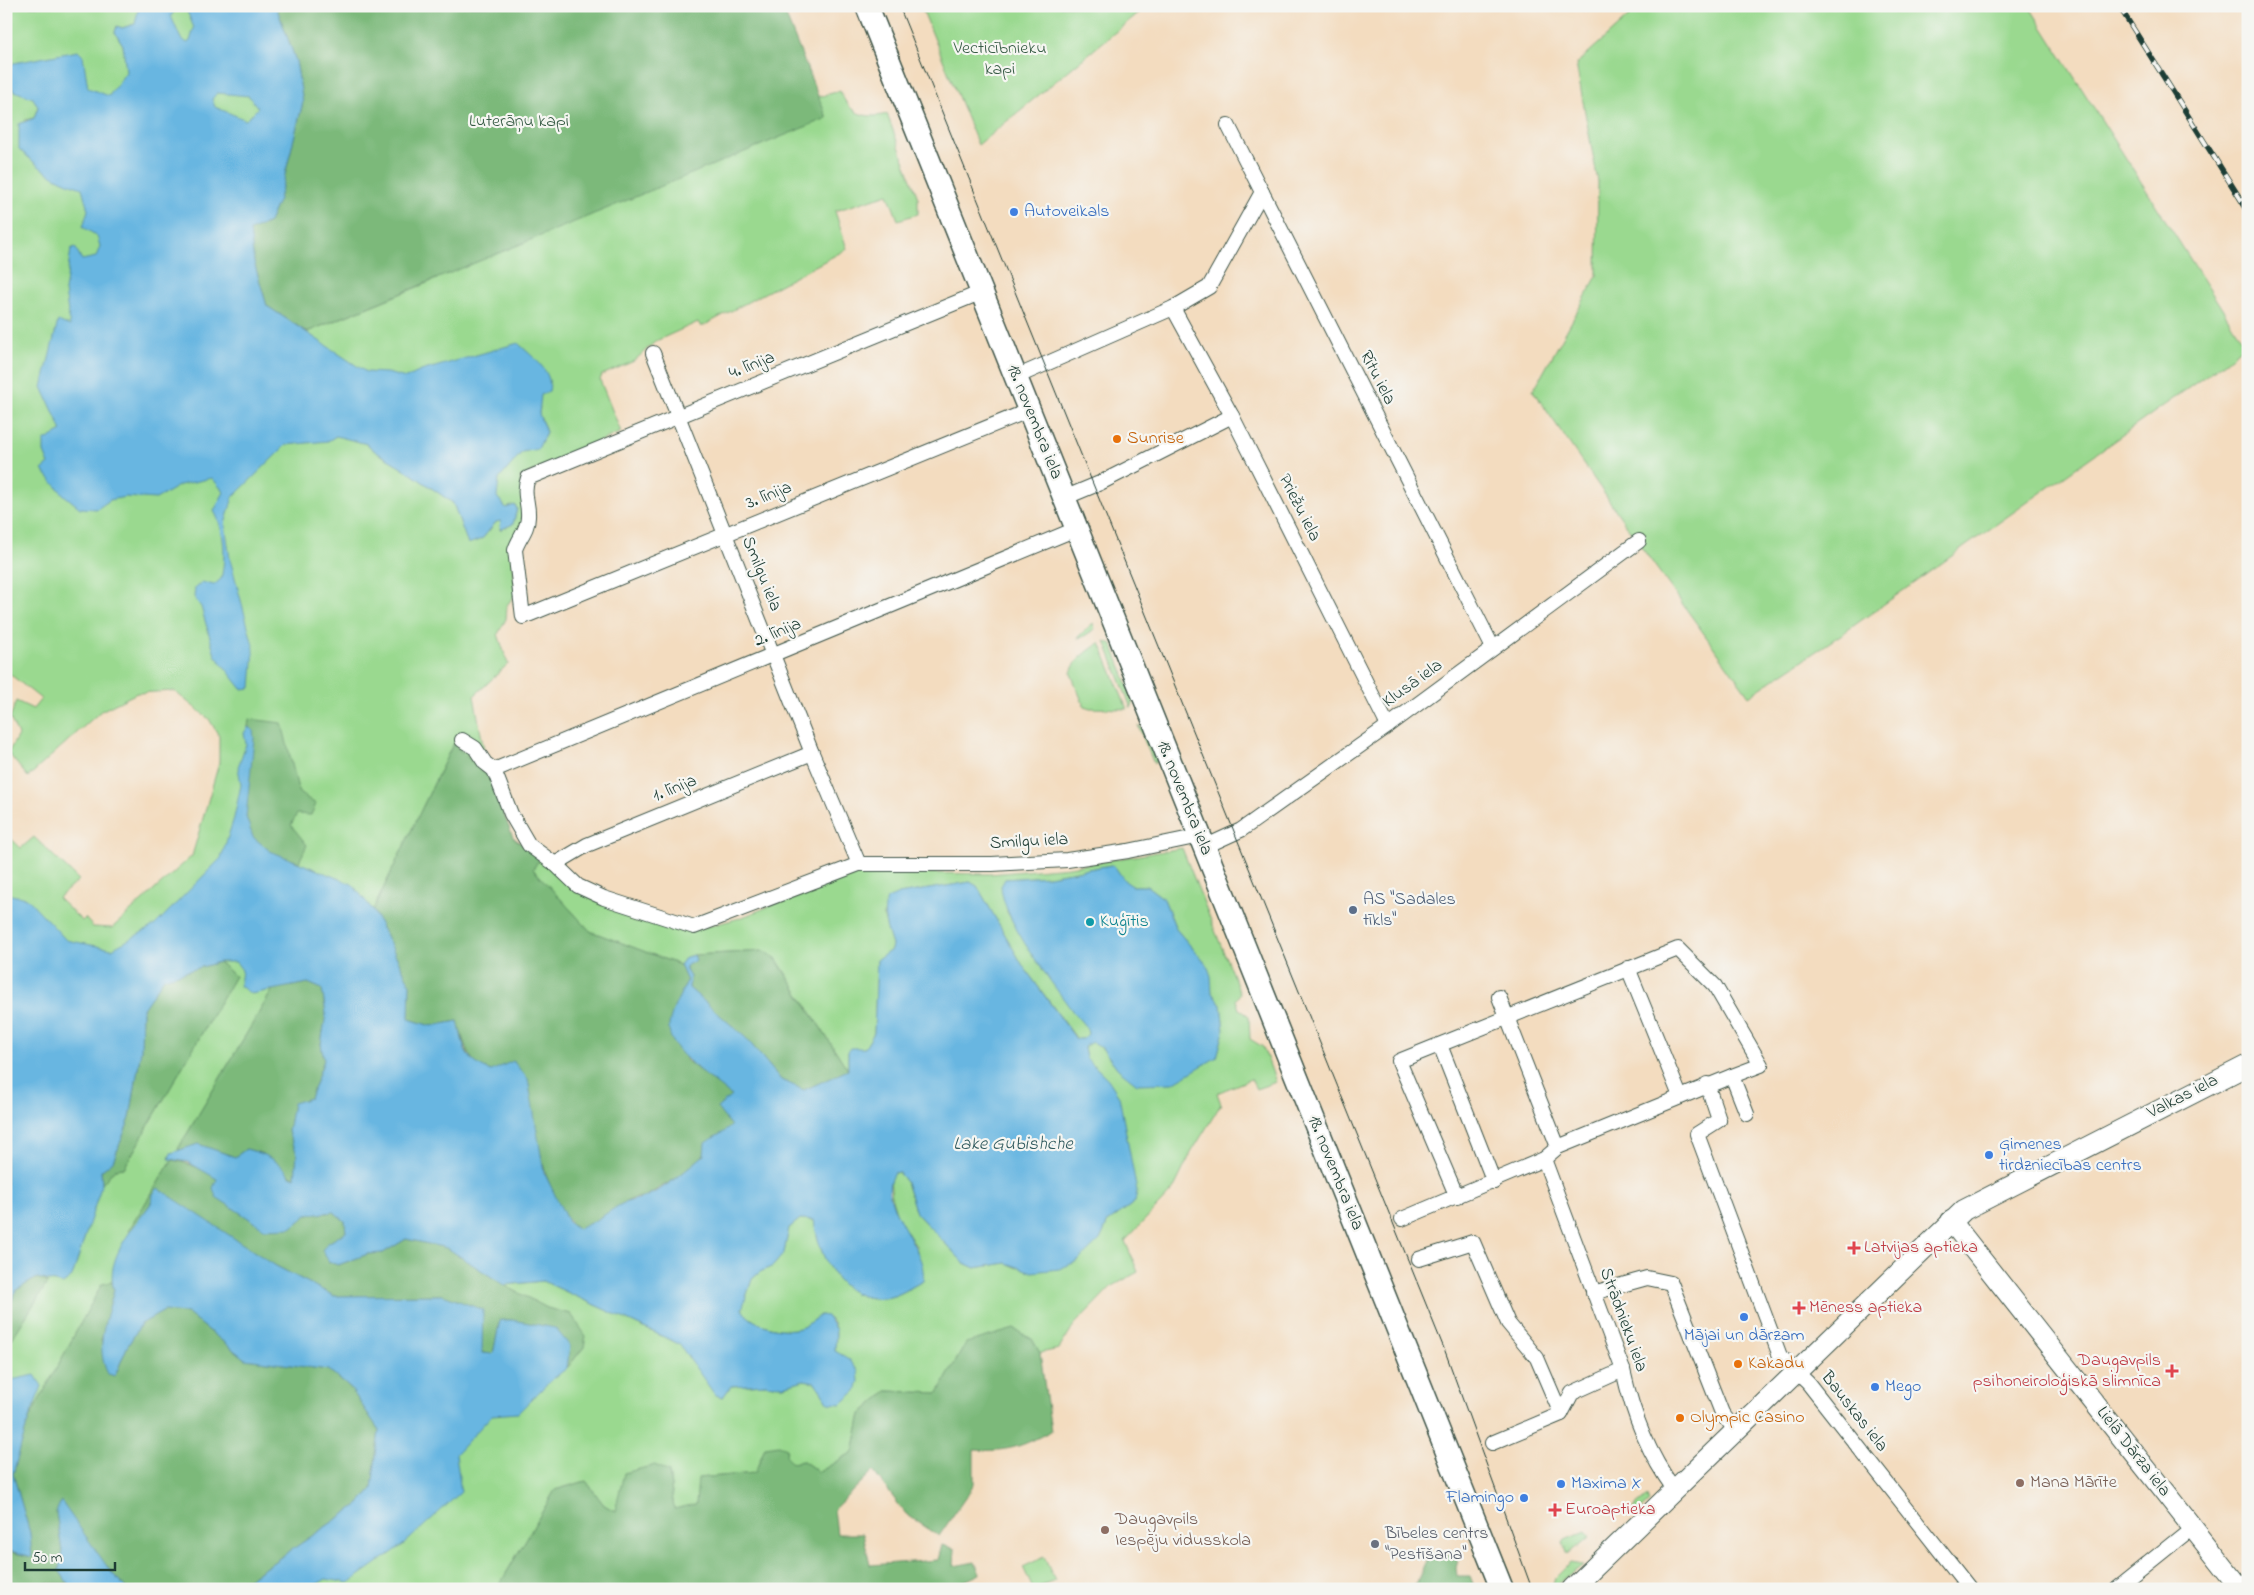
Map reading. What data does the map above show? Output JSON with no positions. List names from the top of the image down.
{
  "streets": {
    "main road": ["18. novembra iela"],
    "street": [
      "4. līnija",
      "Rītu iela",
      "3. līnija",
      "Priežu iela",
      "Smilgu iela",
      "2. līnija",
      "Klusā iela",
      "1. līnija",
      "Valkas iela",
      "Strādnieku iela",
      "Bauskas iela",
      "Lielā Dārza iela"
    ]
  },
  "crossings": [
    ["4. līnija", "18. novembra iela"],
    ["4. līnija", "3. līnija"],
    ["4. līnija", "Smilgu iela"],
    ["Rītu iela", "Klusā iela"],
    ["18. novembra iela", "3. līnija"],
    ["18. novembra iela", "Smilgu iela"],
    ["18. novembra iela", "2. līnija"],
    ["18. novembra iela", "Klusā iela"],
    ["3. līnija", "Smilgu iela"],
    ["Priežu iela", "Klusā iela"],
    ["Smilgu iela", "2. līnija"],
    ["Smilgu iela", "Klusā iela"],
    ["Smilgu iela", "1. līnija"],
    ["Valkas iela", "Strādnieku iela"],
    ["Valkas iela", "Bauskas iela"],
    ["Valkas iela", "Lielā Dārza iela"]
  ],
  "water": ["Lake Gubishche"],
  "parks": ["Vecticībnieku kapi", "Luterāņu kapi"],
  "places": {
    "other": [
      "Autoveikals",
      "Sunrise",
      "AS \"Sadales tīkls\"",
      "Kuģītis",
      "Ģimenes tirdzniecības centrs",
      "Mājai un dārzam",
      "Kakadu",
      "Mego",
      "Olympic Casino",
      "Mana Mārīte",
      "Maxima X",
      "Flamingo",
      "Daugavpils Iespēju vidusskola",
      "Bībeles centrs \"Pestīšana\""
    ],
    "health": [
      "Latvijas aptieka",
      "Mēness aptieka",
      "Daugavpils psihoneiroloģiskā slimnīca",
      "Euroaptieka"
    ]
  },
  "scale_bar": "50 m"
}
